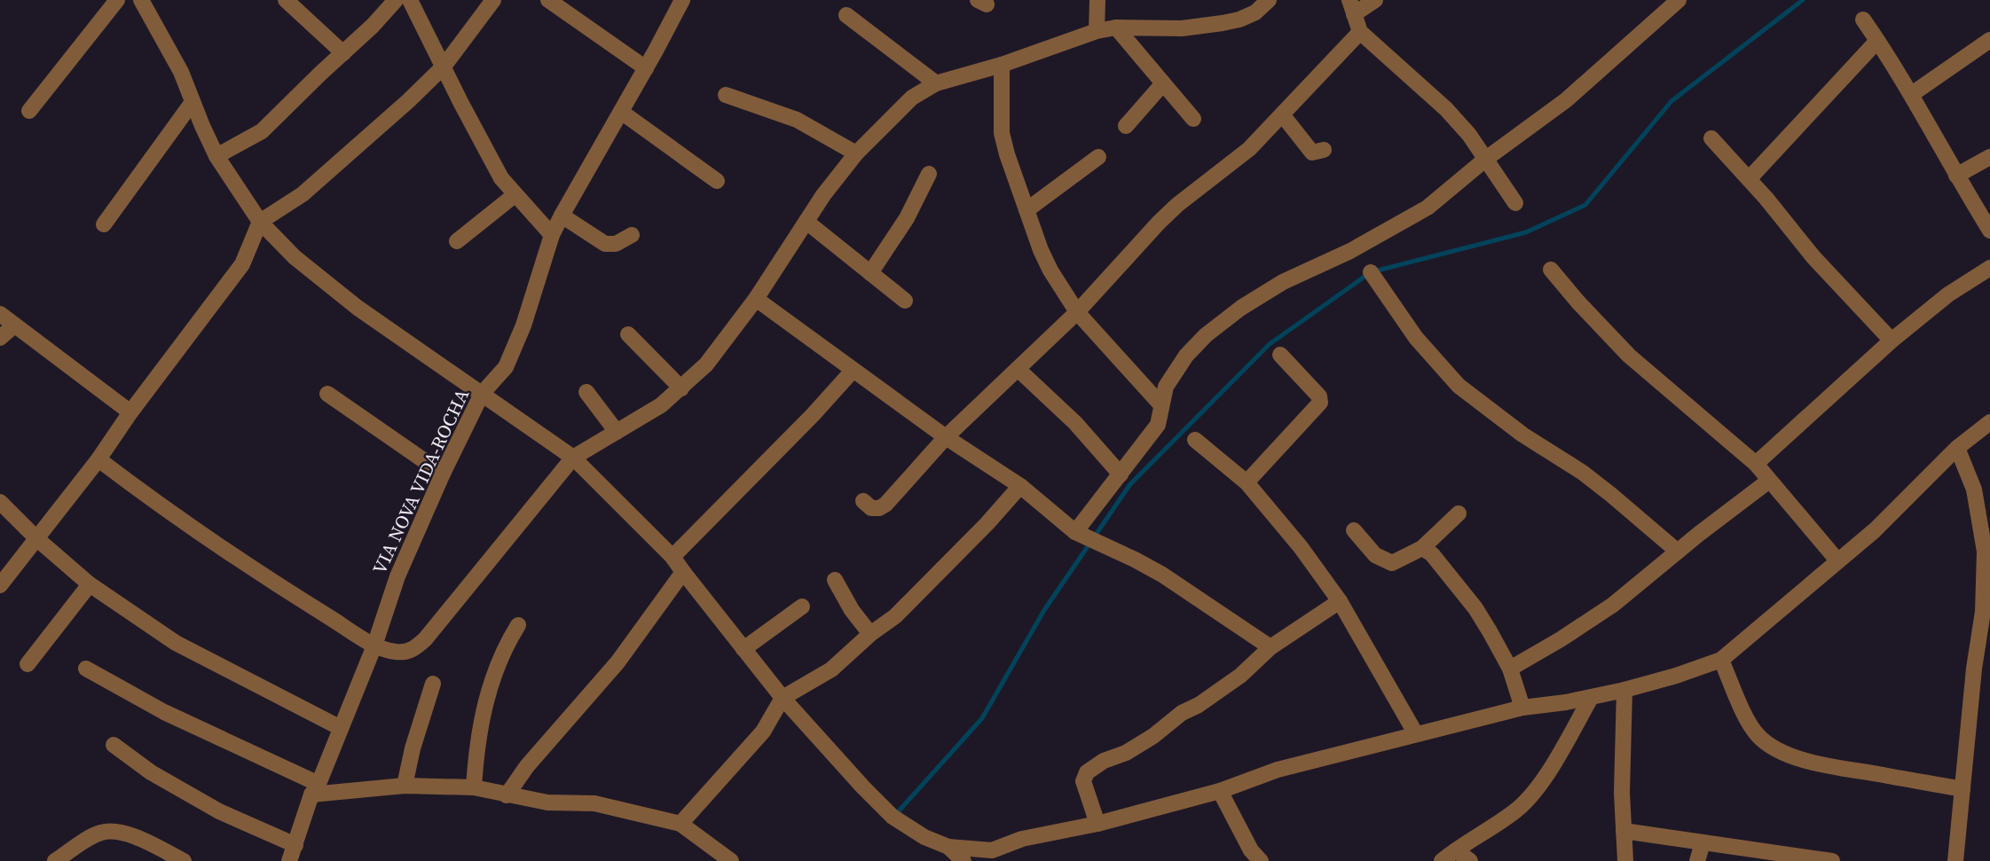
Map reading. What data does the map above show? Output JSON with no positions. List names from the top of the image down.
{
  "streets": {
    "street": ["VIA NOVA VIDA-ROCHA"]
  }
}
